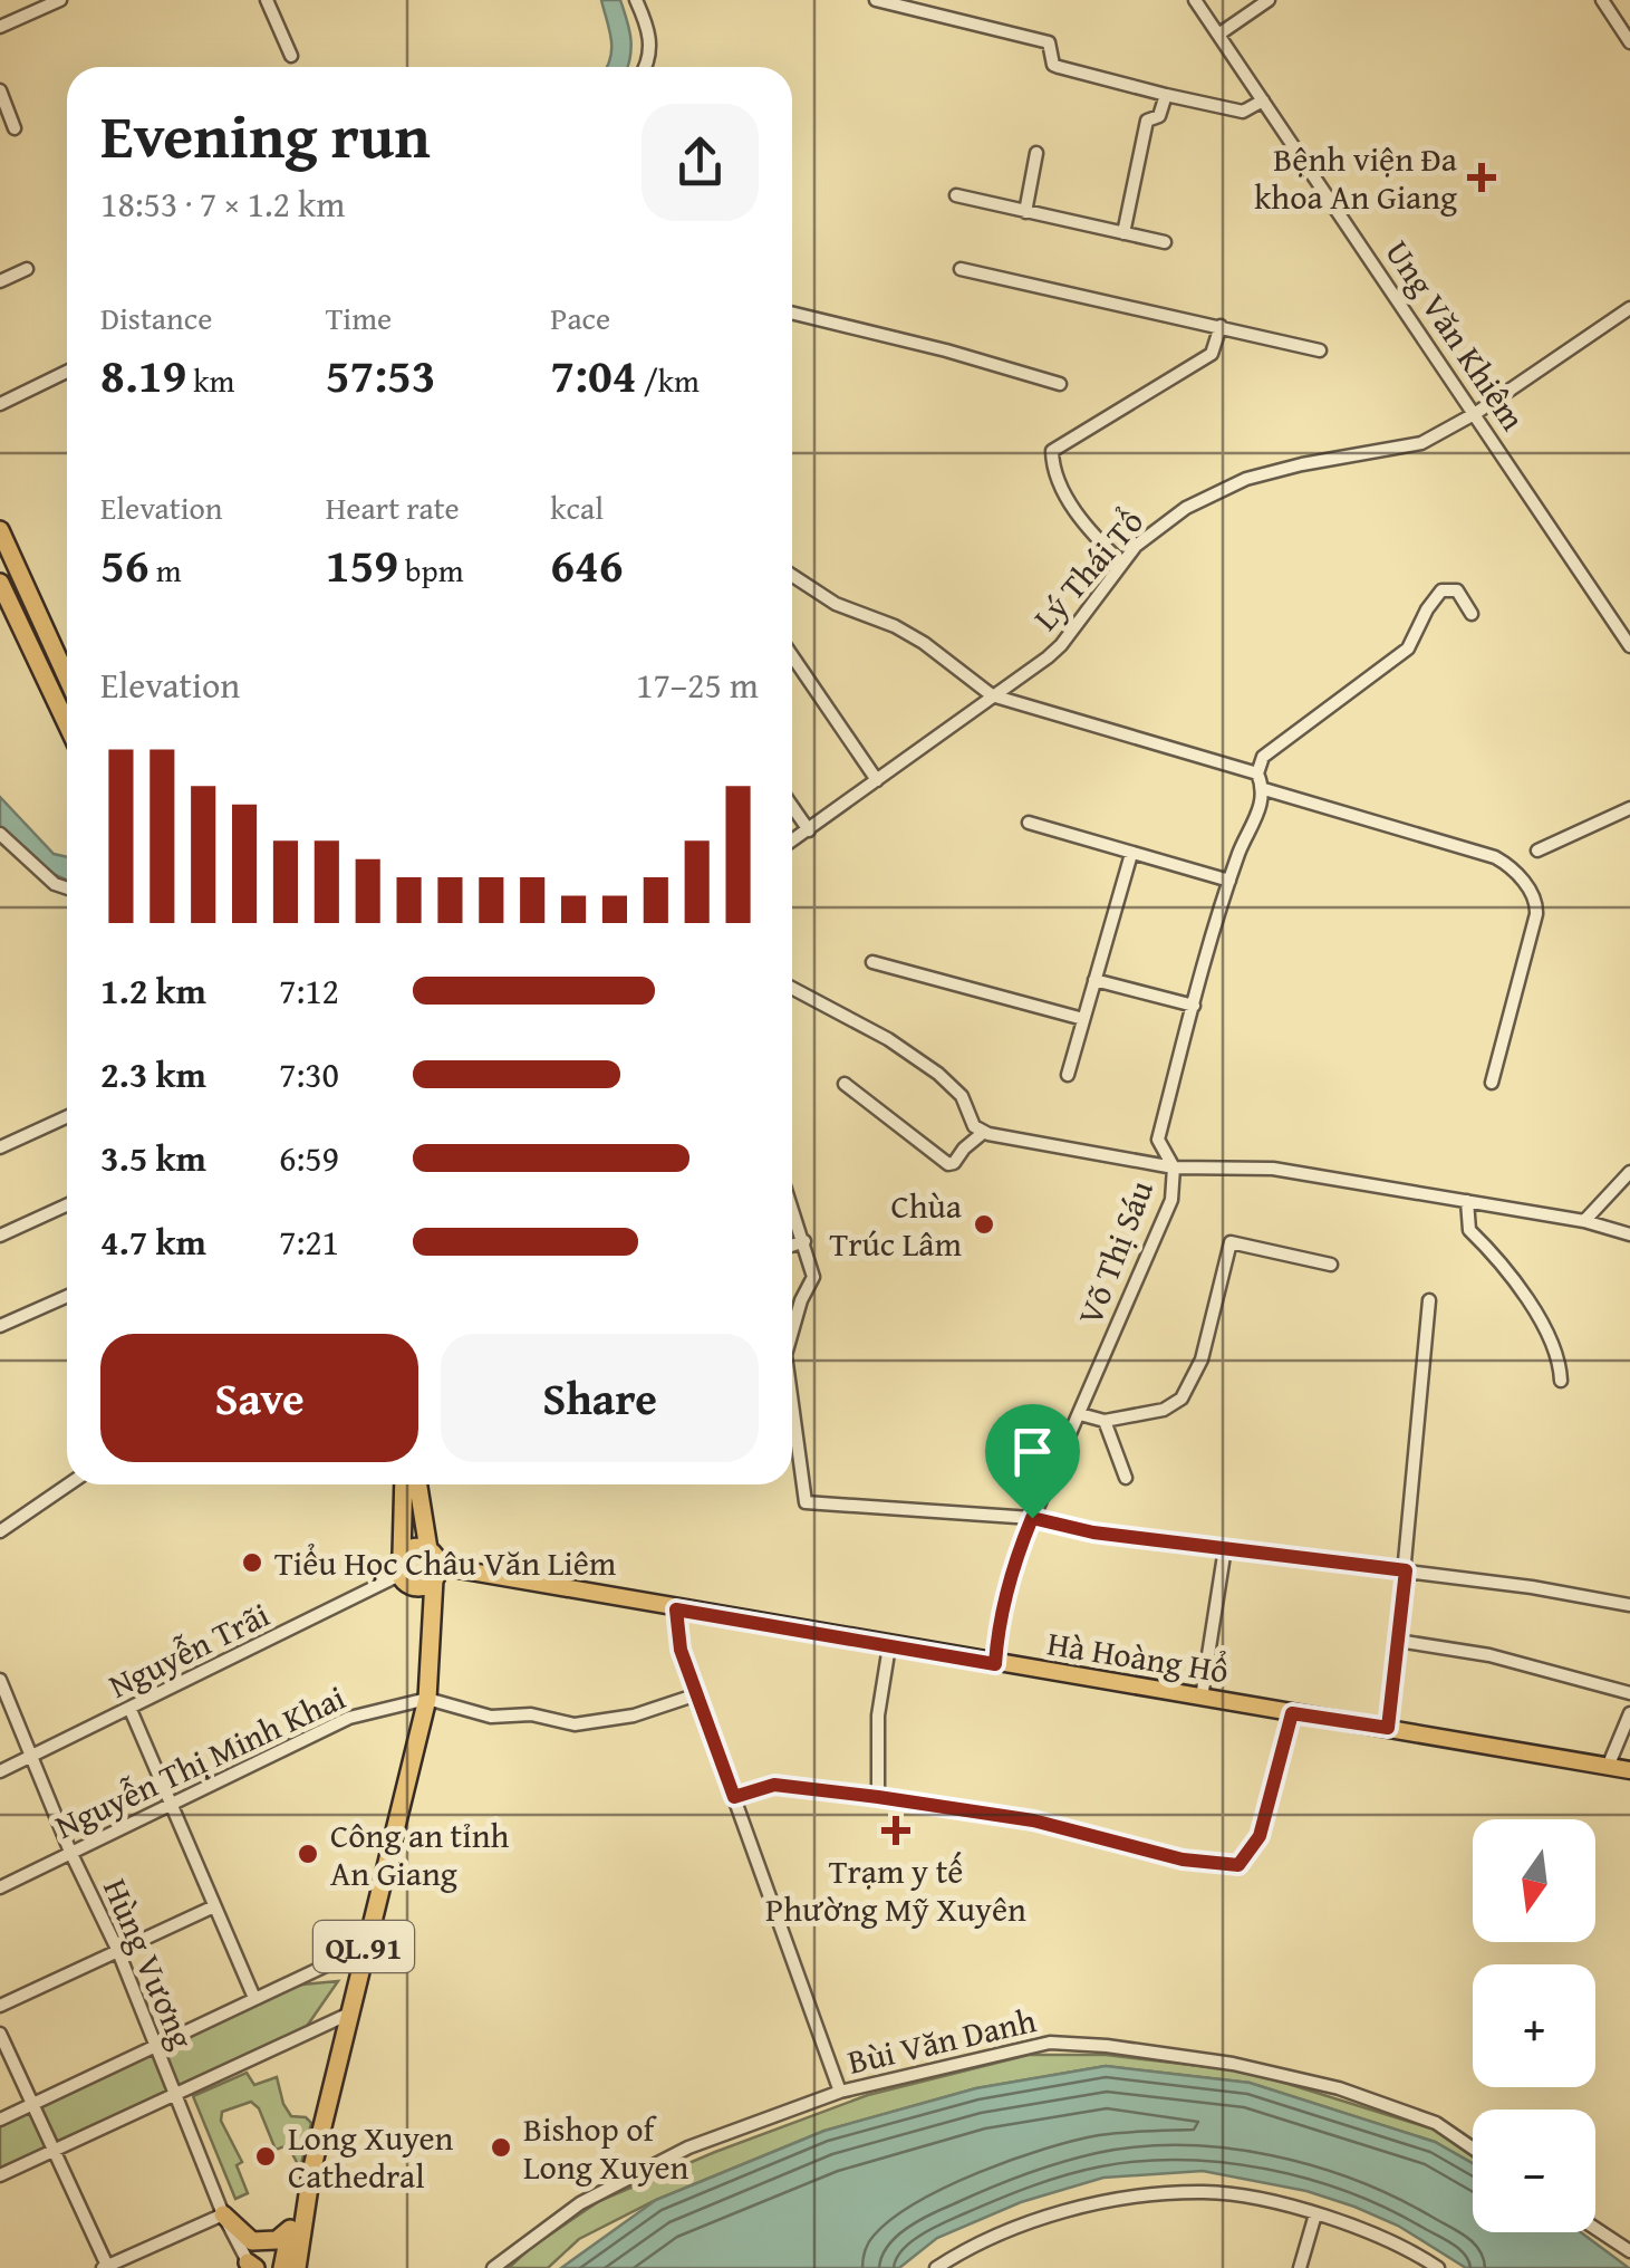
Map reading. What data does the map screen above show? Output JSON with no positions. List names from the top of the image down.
{
  "streets": {
    "highway": ["QL.91"],
    "main road": ["Hà Hoàng Hổ"],
    "street": [
      "Ung Văn Khiêm",
      "Lý Thái Tổ",
      "Võ Thị Sáu",
      "Nguyễn Trãi",
      "Nguyễn Thị Minh Khai",
      "Hùng Vương",
      "Bùi Văn Danh"
    ]
  },
  "crossings": [
    ["Ung Văn Khiêm", "Lý Thái Tổ"],
    ["Võ Thị Sáu", "Hà Hoàng Hổ"],
    ["Nguyễn Trãi", "Hà Hoàng Hổ"],
    ["Nguyễn Trãi", "QL.91"],
    ["Nguyễn Trãi", "Hùng Vương"],
    ["Hà Hoàng Hổ", "QL.91"],
    ["Nguyễn Thị Minh Khai", "QL.91"],
    ["Nguyễn Thị Minh Khai", "Hùng Vương"]
  ],
  "places": {
    "health": ["Bệnh viện Đa khoa An Giang", "Trạm y tế Phường Mỹ Xuyên"],
    "other": [
      "Chùa Trúc Lâm",
      "Tiểu Học Châu Văn Liêm",
      "Công an tỉnh An Giang",
      "Bishop of Long Xuyen",
      "Long Xuyen Cathedral"
    ]
  },
  "north": "bottom",
  "page": {
    "heading": ["Evening run", "18:53 · 7 × 1.2 km"],
    "stats": [
      ["Distance", "8.19 km"],
      ["Time", "57:53"],
      ["Pace", "7:04 /km"],
      ["Elevation", "56 m"],
      ["Heart rate", "159 bpm"],
      ["kcal", "646"]
    ],
    "chart": ["Elevation", "17–25 m"],
    "list": [
      {
        "name": "1.2 km",
        "note": "7:12"
      },
      {
        "name": "2.3 km",
        "note": "7:30"
      },
      {
        "name": "3.5 km",
        "note": "6:59"
      },
      {
        "name": "4.7 km",
        "note": "7:21"
      }
    ],
    "buttons": ["Save", "Share"],
    "map_buttons": ["+", "−"]
  }
}
